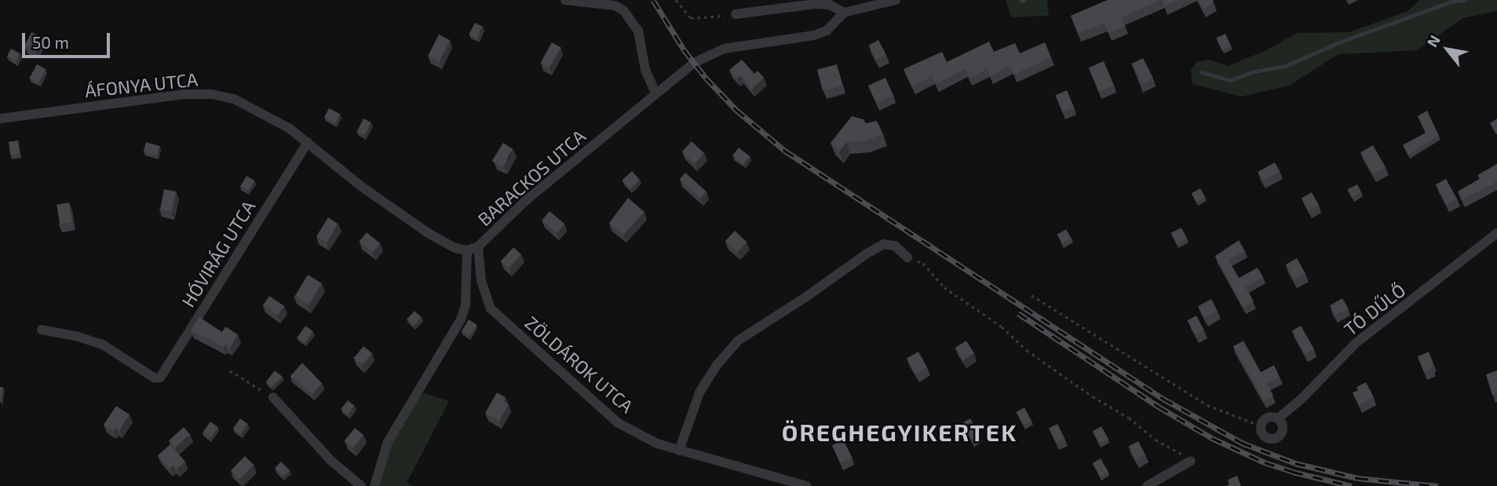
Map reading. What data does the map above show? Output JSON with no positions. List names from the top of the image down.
{
  "streets": {
    "street": [
      "ÁFONYA UTCA",
      "BARACKOS UTCA",
      "HÓVIRÁG UTCA",
      "TÓ DŰLŐ",
      "ZÖLDÁROK UTCA"
    ]
  },
  "crossings": [
    ["ÁFONYA UTCA", "HÓVIRÁG UTCA"],
    ["BARACKOS UTCA", "ZÖLDÁROK UTCA"]
  ],
  "districts": ["ÖREGHEGYIKERTEK"],
  "scale_bar": "50 m",
  "north": "top left"
}
